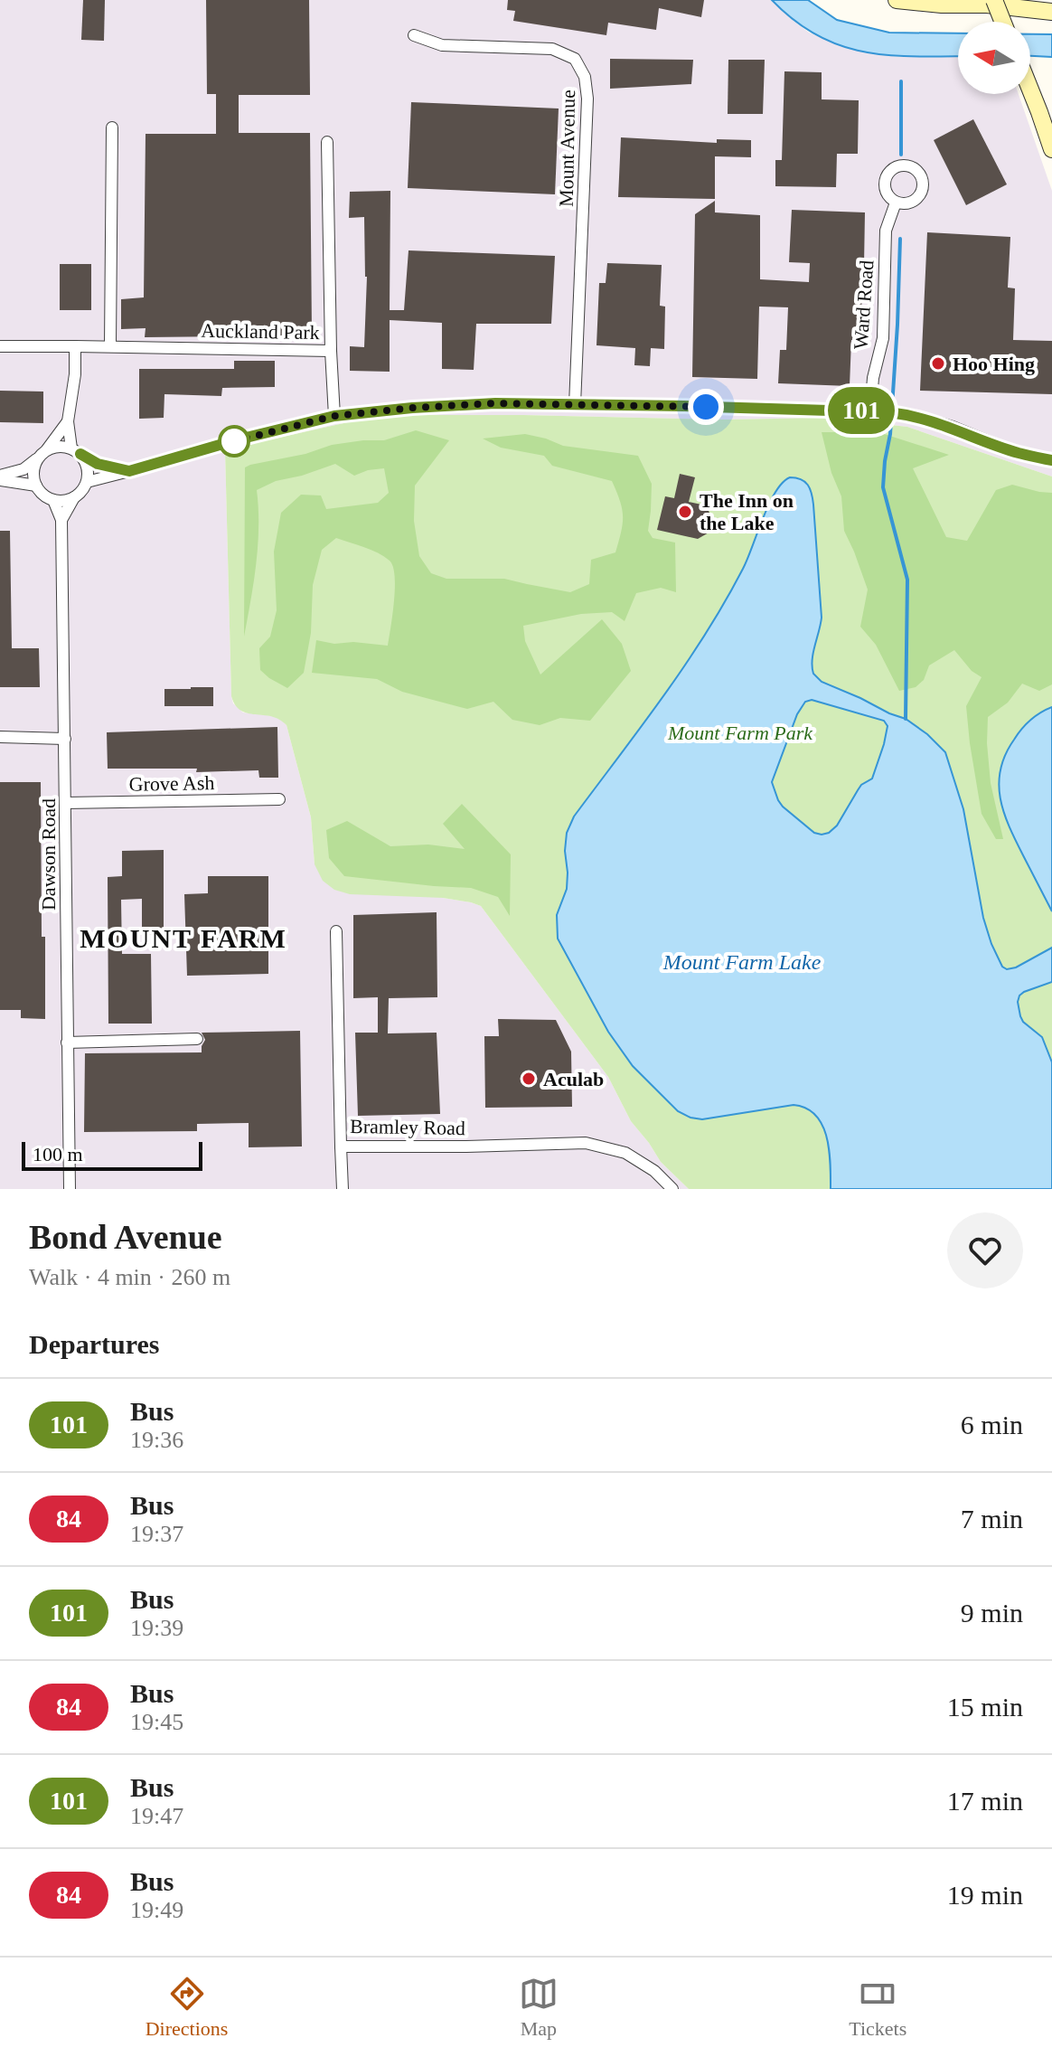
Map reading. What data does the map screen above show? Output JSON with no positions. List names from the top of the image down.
{
  "streets": {
    "street": [
      "Mount Avenue",
      "Ward Road",
      "Auckland Park",
      "Grove Ash",
      "Dawson Road",
      "Bramley Road"
    ]
  },
  "crossings": [
    ["Grove Ash", "Dawson Road"]
  ],
  "districts": ["MOUNT FARM"],
  "water": ["Mount Farm Lake"],
  "parks": ["Mount Farm Park"],
  "places": ["Hoo Hing", "The Inn on the Lake", "Aculab"],
  "lines": ["bus line 101"],
  "scale_bar": "100 m",
  "north": "left",
  "page": {
    "on_map": "101",
    "scale": "100 m",
    "heading": [
      ["Bond Avenue", "Walk · 4 min · 260 m"],
      "Departures"
    ],
    "list": [
      {
        "mark": "101",
        "name": "Bus",
        "note": "19:36",
        "value": "6 min"
      },
      {
        "mark": "84",
        "name": "Bus",
        "note": "19:37",
        "value": "7 min"
      },
      {
        "mark": "101",
        "name": "Bus",
        "note": "19:39",
        "value": "9 min"
      },
      {
        "mark": "84",
        "name": "Bus",
        "note": "19:45",
        "value": "15 min"
      },
      {
        "mark": "101",
        "name": "Bus",
        "note": "19:47",
        "value": "17 min"
      },
      {
        "mark": "84",
        "name": "Bus",
        "note": "19:49",
        "value": "19 min"
      }
    ],
    "tabs": ["Directions", "Map", "Tickets"]
  }
}
